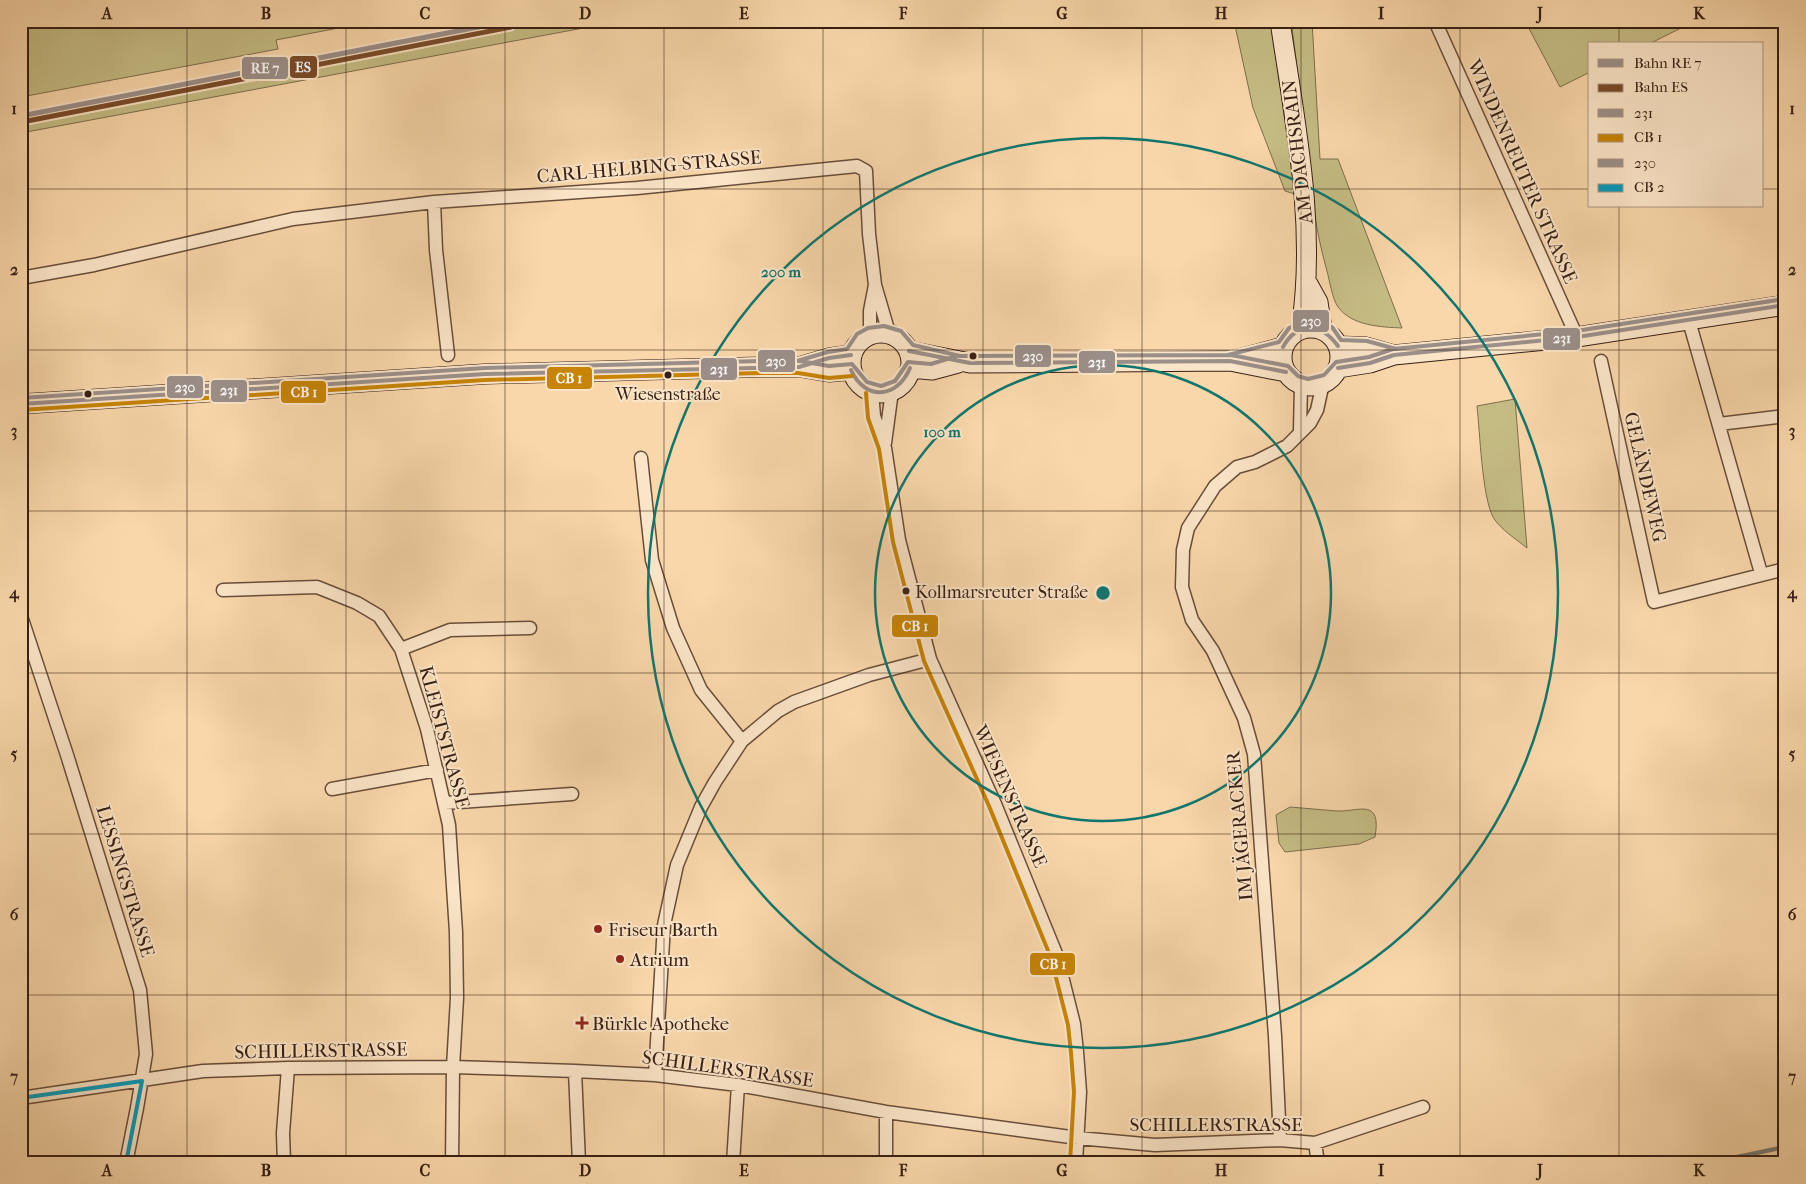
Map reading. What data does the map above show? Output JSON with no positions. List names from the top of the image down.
{
  "streets": {
    "main road": ["AM DACHSRAIN"],
    "street": [
      "CARL-HELBING-STRASSE",
      "WINDENREUTER STRASSE",
      "GELÄNDEWEG",
      "KLEISTSTRASSE",
      "WIESENSTRASSE",
      "IM JÄGERACKER",
      "LESSINGSTRASSE",
      "SCHILLERSTRASSE"
    ]
  },
  "crossings": [
    ["AM DACHSRAIN", "IM JÄGERACKER"],
    ["KLEISTSTRASSE", "SCHILLERSTRASSE"],
    ["WIESENSTRASSE", "SCHILLERSTRASSE"],
    ["IM JÄGERACKER", "SCHILLERSTRASSE"],
    ["LESSINGSTRASSE", "SCHILLERSTRASSE"]
  ],
  "places": {
    "other": [
      "Wiesenstraße",
      "Kollmarsreuter Straße",
      "Friseur Barth",
      "Atrium"
    ],
    "health": ["Bürkle Apotheke"]
  },
  "lines": ["rail line ES", "transit line 230", "transit line 231"],
  "legend": [
    "Bahn RE 7",
    "Bahn ES",
    "231",
    "CB 1",
    "230",
    "CB 2"
  ],
  "grid": {
    "columns": [
      "A",
      "B",
      "C",
      "D",
      "E",
      "F",
      "G",
      "H",
      "I",
      "J",
      "K"
    ],
    "rows": [
      "1",
      "2",
      "3",
      "4",
      "5",
      "6",
      "7"
    ]
  },
  "rings": ["200 m", "100 m"]
}
